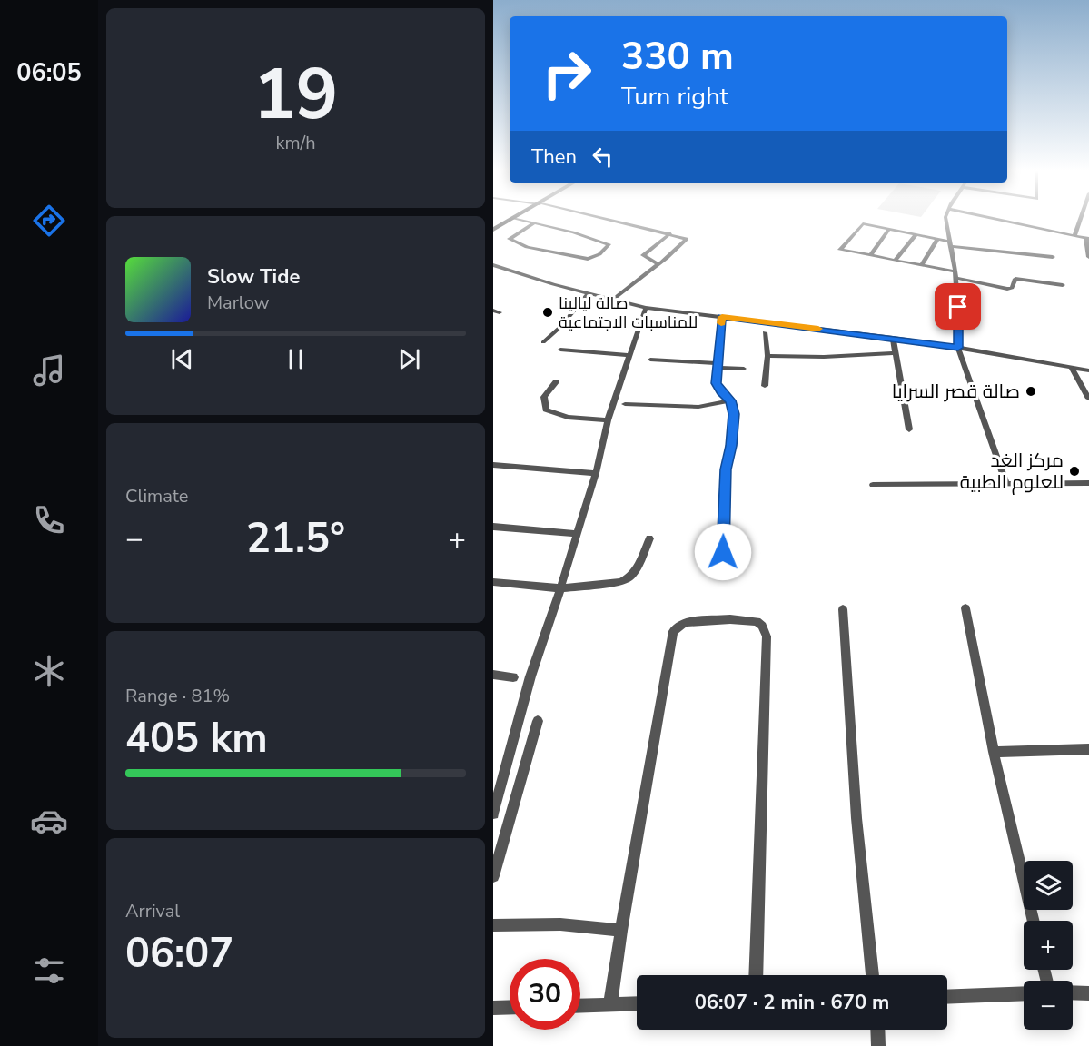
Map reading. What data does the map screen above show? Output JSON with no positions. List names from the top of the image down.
{
  "places": ["صالة ليالينا للمناسبات الاجتماعية", "صالة قصر السرايا", "مركز الغد للعلوم الطبية"],
  "page": {
    "tabs": "06:05",
    "tile": [
      ["19", "km/h"],
      "Climate",
      ["Range · 81%", "405 km"],
      ["Arrival", "06:07"]
    ],
    "turn": ["330 m", "Turn right"],
    "then": "Then",
    "song": ["Slow Tide", "Marlow"],
    "heat": ["−", "21.5°", "+"],
    "map_buttons": ["+", "−"],
    "limit": "30",
    "trip": "06:07 · 2 min · 670 m"
  }
}
